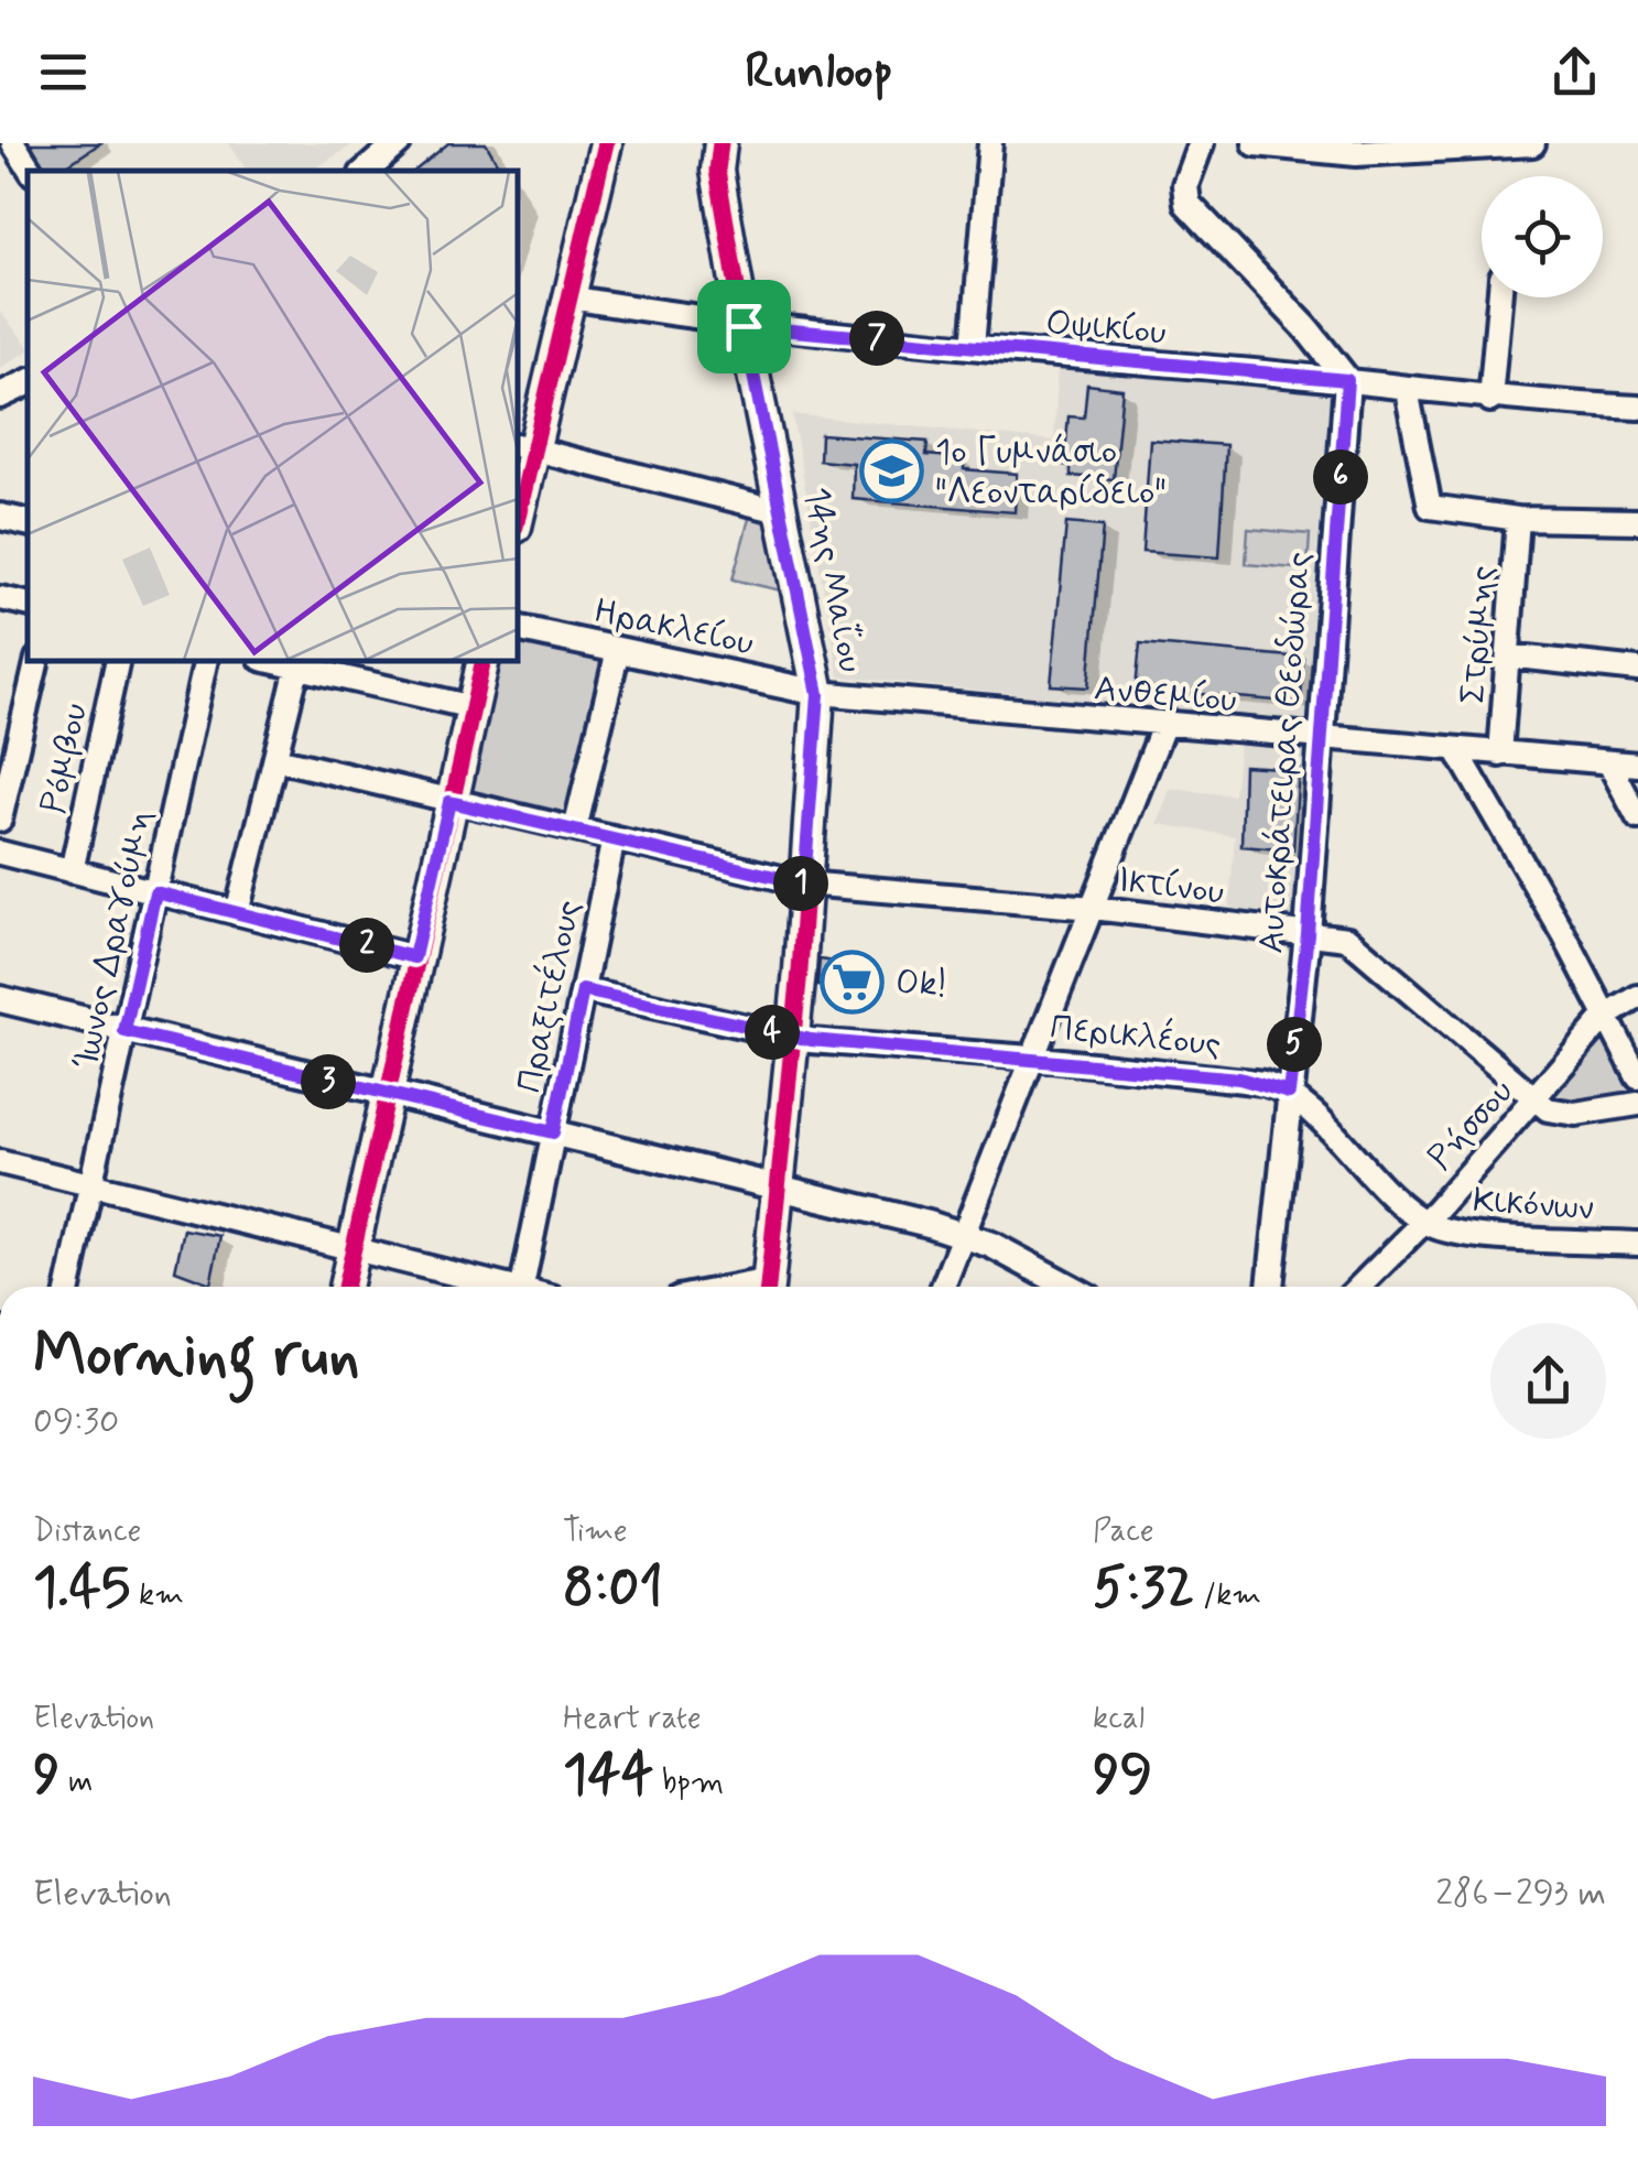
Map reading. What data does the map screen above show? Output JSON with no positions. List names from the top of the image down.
{
  "streets": {
    "main road": ["14ης Μαΐου"],
    "street": [
      "Οψικίου",
      "Ηρακλείου",
      "Στρύμης",
      "Ανθεμίου",
      "Αυτοκράτειρας Θεοδώρας",
      "Ρόμβου",
      "Ικτίνου",
      "Ίωνος Δραγούμη",
      "Πραξιτέλους",
      "Περικλέους",
      "Ρήσσου",
      "Κικόνων"
    ]
  },
  "crossings": [
    ["Οψικίου", "14ης Μαΐου"],
    ["Οψικίου", "Αυτοκράτειρας Θεοδώρας"],
    ["14ης Μαΐου", "Ηρακλείου"],
    ["14ης Μαΐου", "Ανθεμίου"],
    ["14ης Μαΐου", "Ικτίνου"],
    ["14ης Μαΐου", "Περικλέους"],
    ["Ηρακλείου", "Ανθεμίου"],
    ["Στρύμης", "Ανθεμίου"],
    ["Ανθεμίου", "Αυτοκράτειρας Θεοδώρας"],
    ["Αυτοκράτειρας Θεοδώρας", "Ικτίνου"],
    ["Αυτοκράτειρας Θεοδώρας", "Περικλέους"],
    ["Ικτίνου", "Πραξιτέλους"],
    ["Ικτίνου", "Ρήσσου"],
    ["Πραξιτέλους", "Περικλέους"],
    ["Ρήσσου", "Κικόνων"]
  ],
  "places": {
    "school or university": ["1ο Γυμνάσιο \"Λεονταρίδειο\""],
    "supermarket": ["Ok!"]
  },
  "page": {
    "header": "Runloop",
    "pins": [
      "7",
      "6",
      "1",
      "2",
      "4",
      "5",
      "3"
    ],
    "heading": ["Morning run", "09:30"],
    "stats": [
      ["Distance", "1.45 km"],
      ["Time", "8:01"],
      ["Pace", "5:32 /km"],
      ["Elevation", "9 m"],
      ["Heart rate", "144 bpm"],
      ["kcal", "99"]
    ],
    "chart": ["Elevation", "286–293 m"]
  }
}
